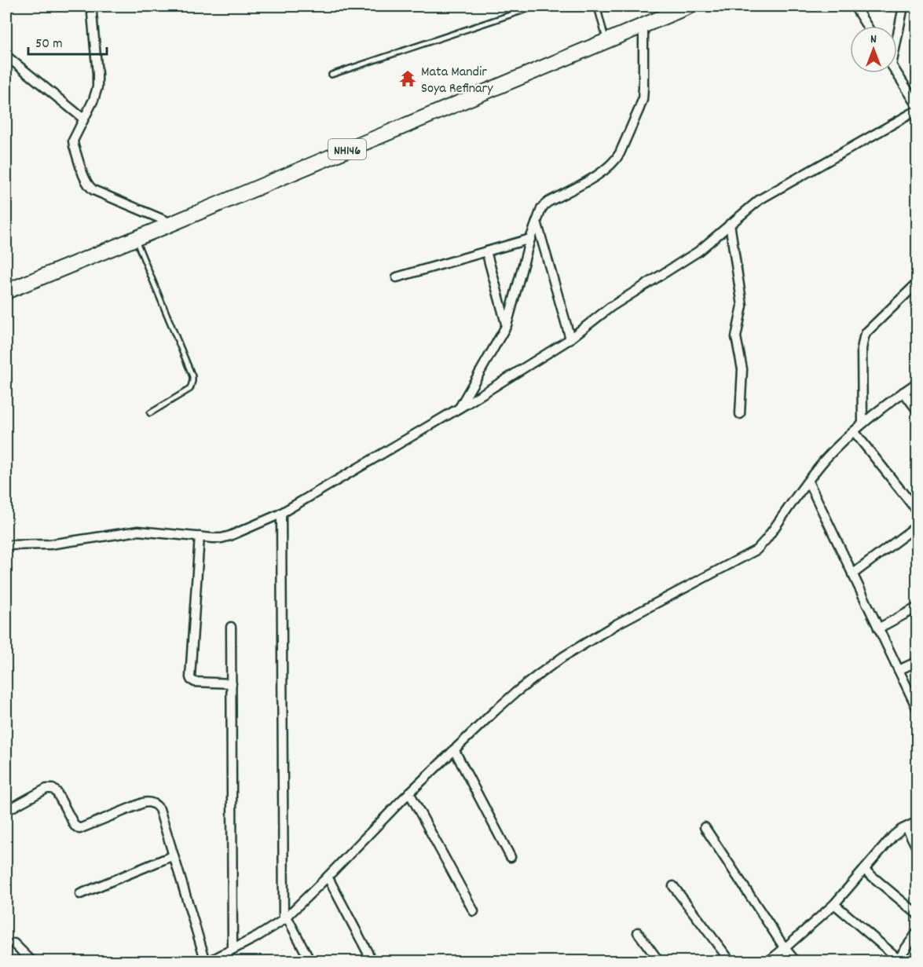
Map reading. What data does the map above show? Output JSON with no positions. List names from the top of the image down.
{
  "streets": {
    "highway": ["NH146"]
  },
  "places": {
    "temple": ["Mata Mandir Soya Refinary"]
  },
  "scale_bar": "50 m",
  "north": "top"
}
